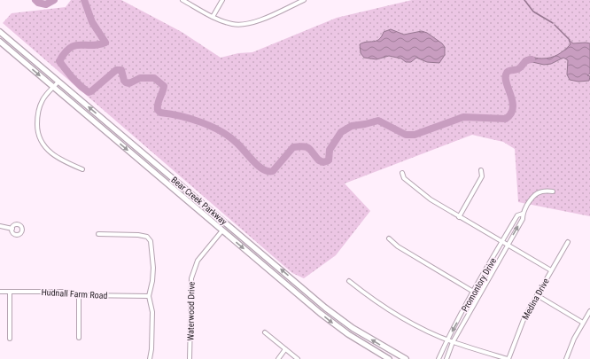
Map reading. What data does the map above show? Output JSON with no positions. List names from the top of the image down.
{
  "streets": {
    "main road": ["Bear Creek Parkway"],
    "street": [
      "Promontory Drive",
      "Hudnall Farm Road",
      "Medina Drive",
      "Waterwood Drive"
    ]
  },
  "crossings": [
    ["Bear Creek Parkway", "Waterwood Drive"]
  ]
}
